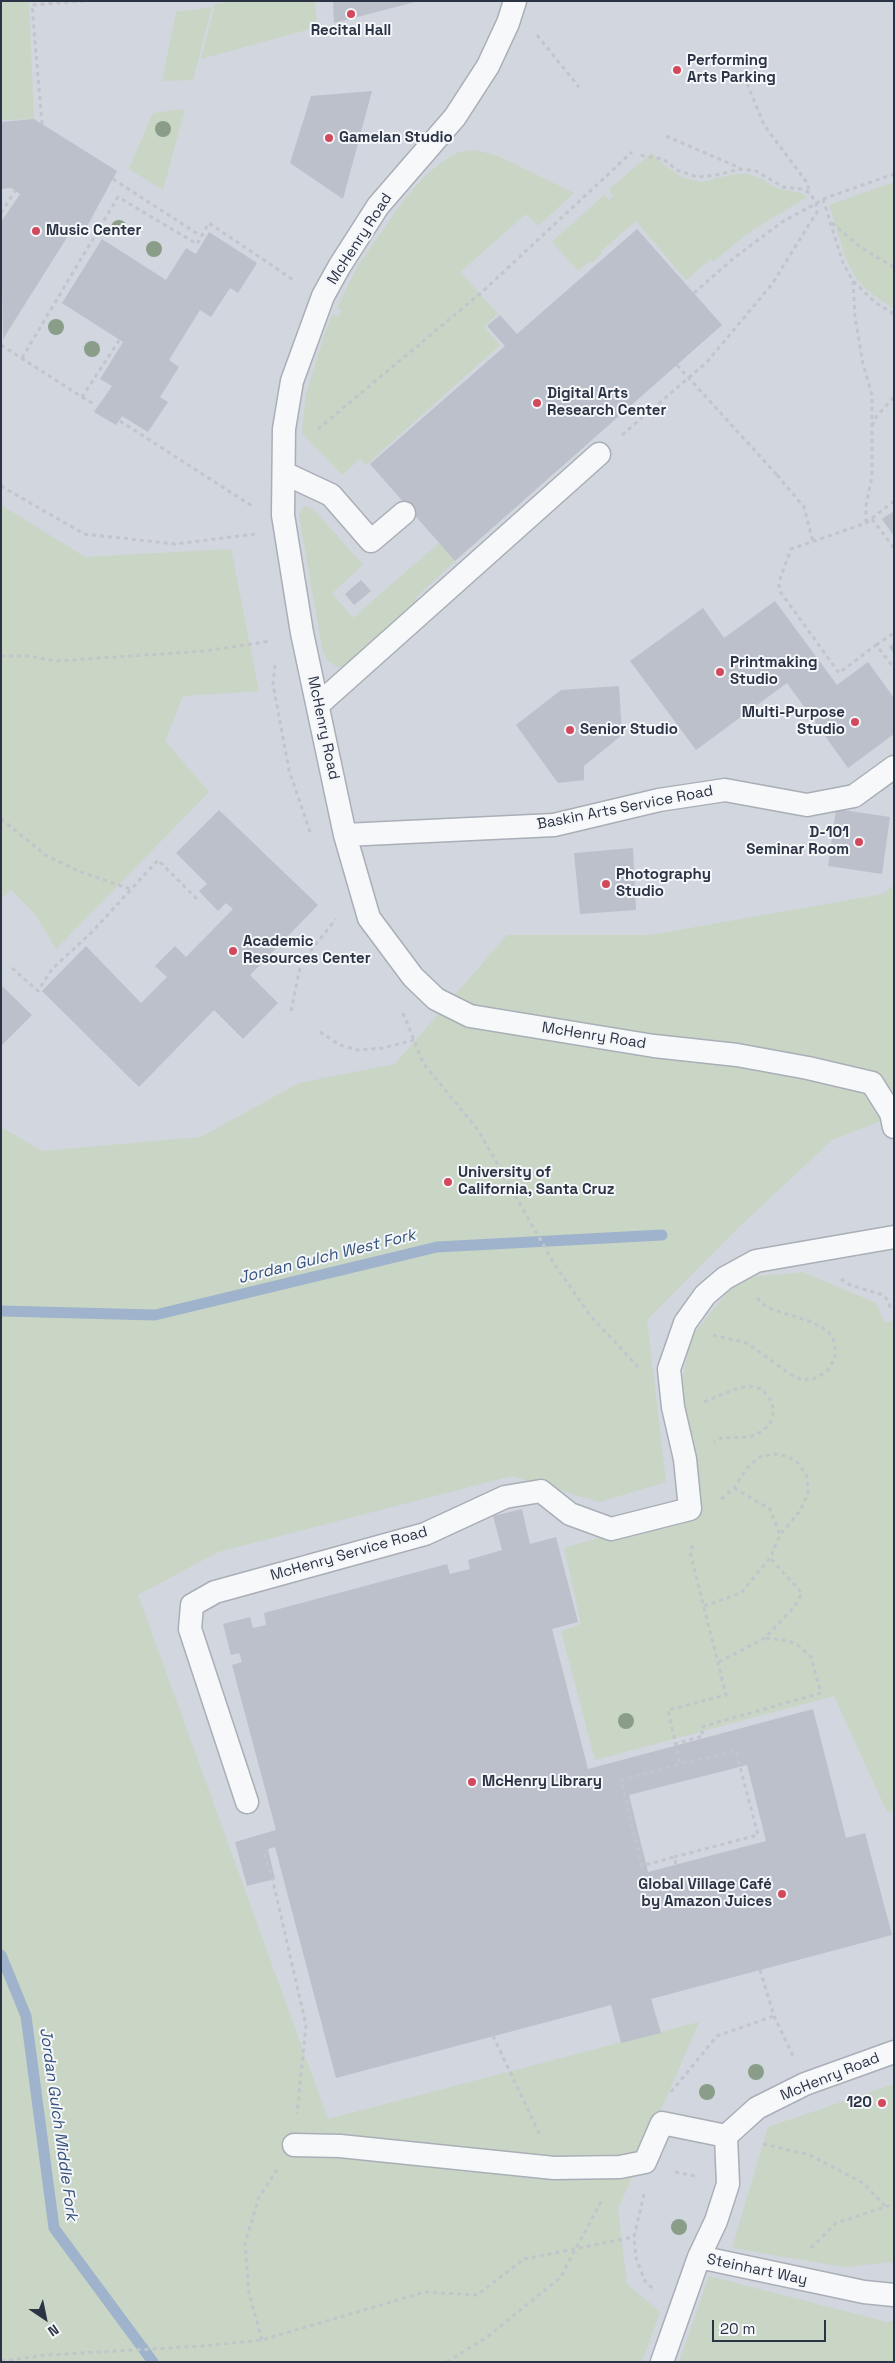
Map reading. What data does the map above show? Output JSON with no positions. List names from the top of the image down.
{
  "streets": {
    "lane": [
      "McHenry Road",
      "Baskin Arts Service Road",
      "McHenry Service Road",
      "Steinhart Way"
    ]
  },
  "crossings": [
    ["McHenry Road", "Baskin Arts Service Road"]
  ],
  "water": ["Jordan Gulch West Fork", "Jordan Gulch Middle Fork"],
  "places": [
    "Recital Hall",
    "Performing Arts Parking",
    "Gamelan Studio",
    "Music Center",
    "Digital Arts Research Center",
    "Printmaking Studio",
    "Multi-Purpose Studio",
    "Senior Studio",
    "D-101 Seminar Room",
    "Photography Studio",
    "Academic Resources Center",
    "University of California, Santa Cruz",
    "McHenry Library",
    "Global Village Café by Amazon Juices",
    "120"
  ],
  "scale_bar": "20 m",
  "north": "bottom right"
}
